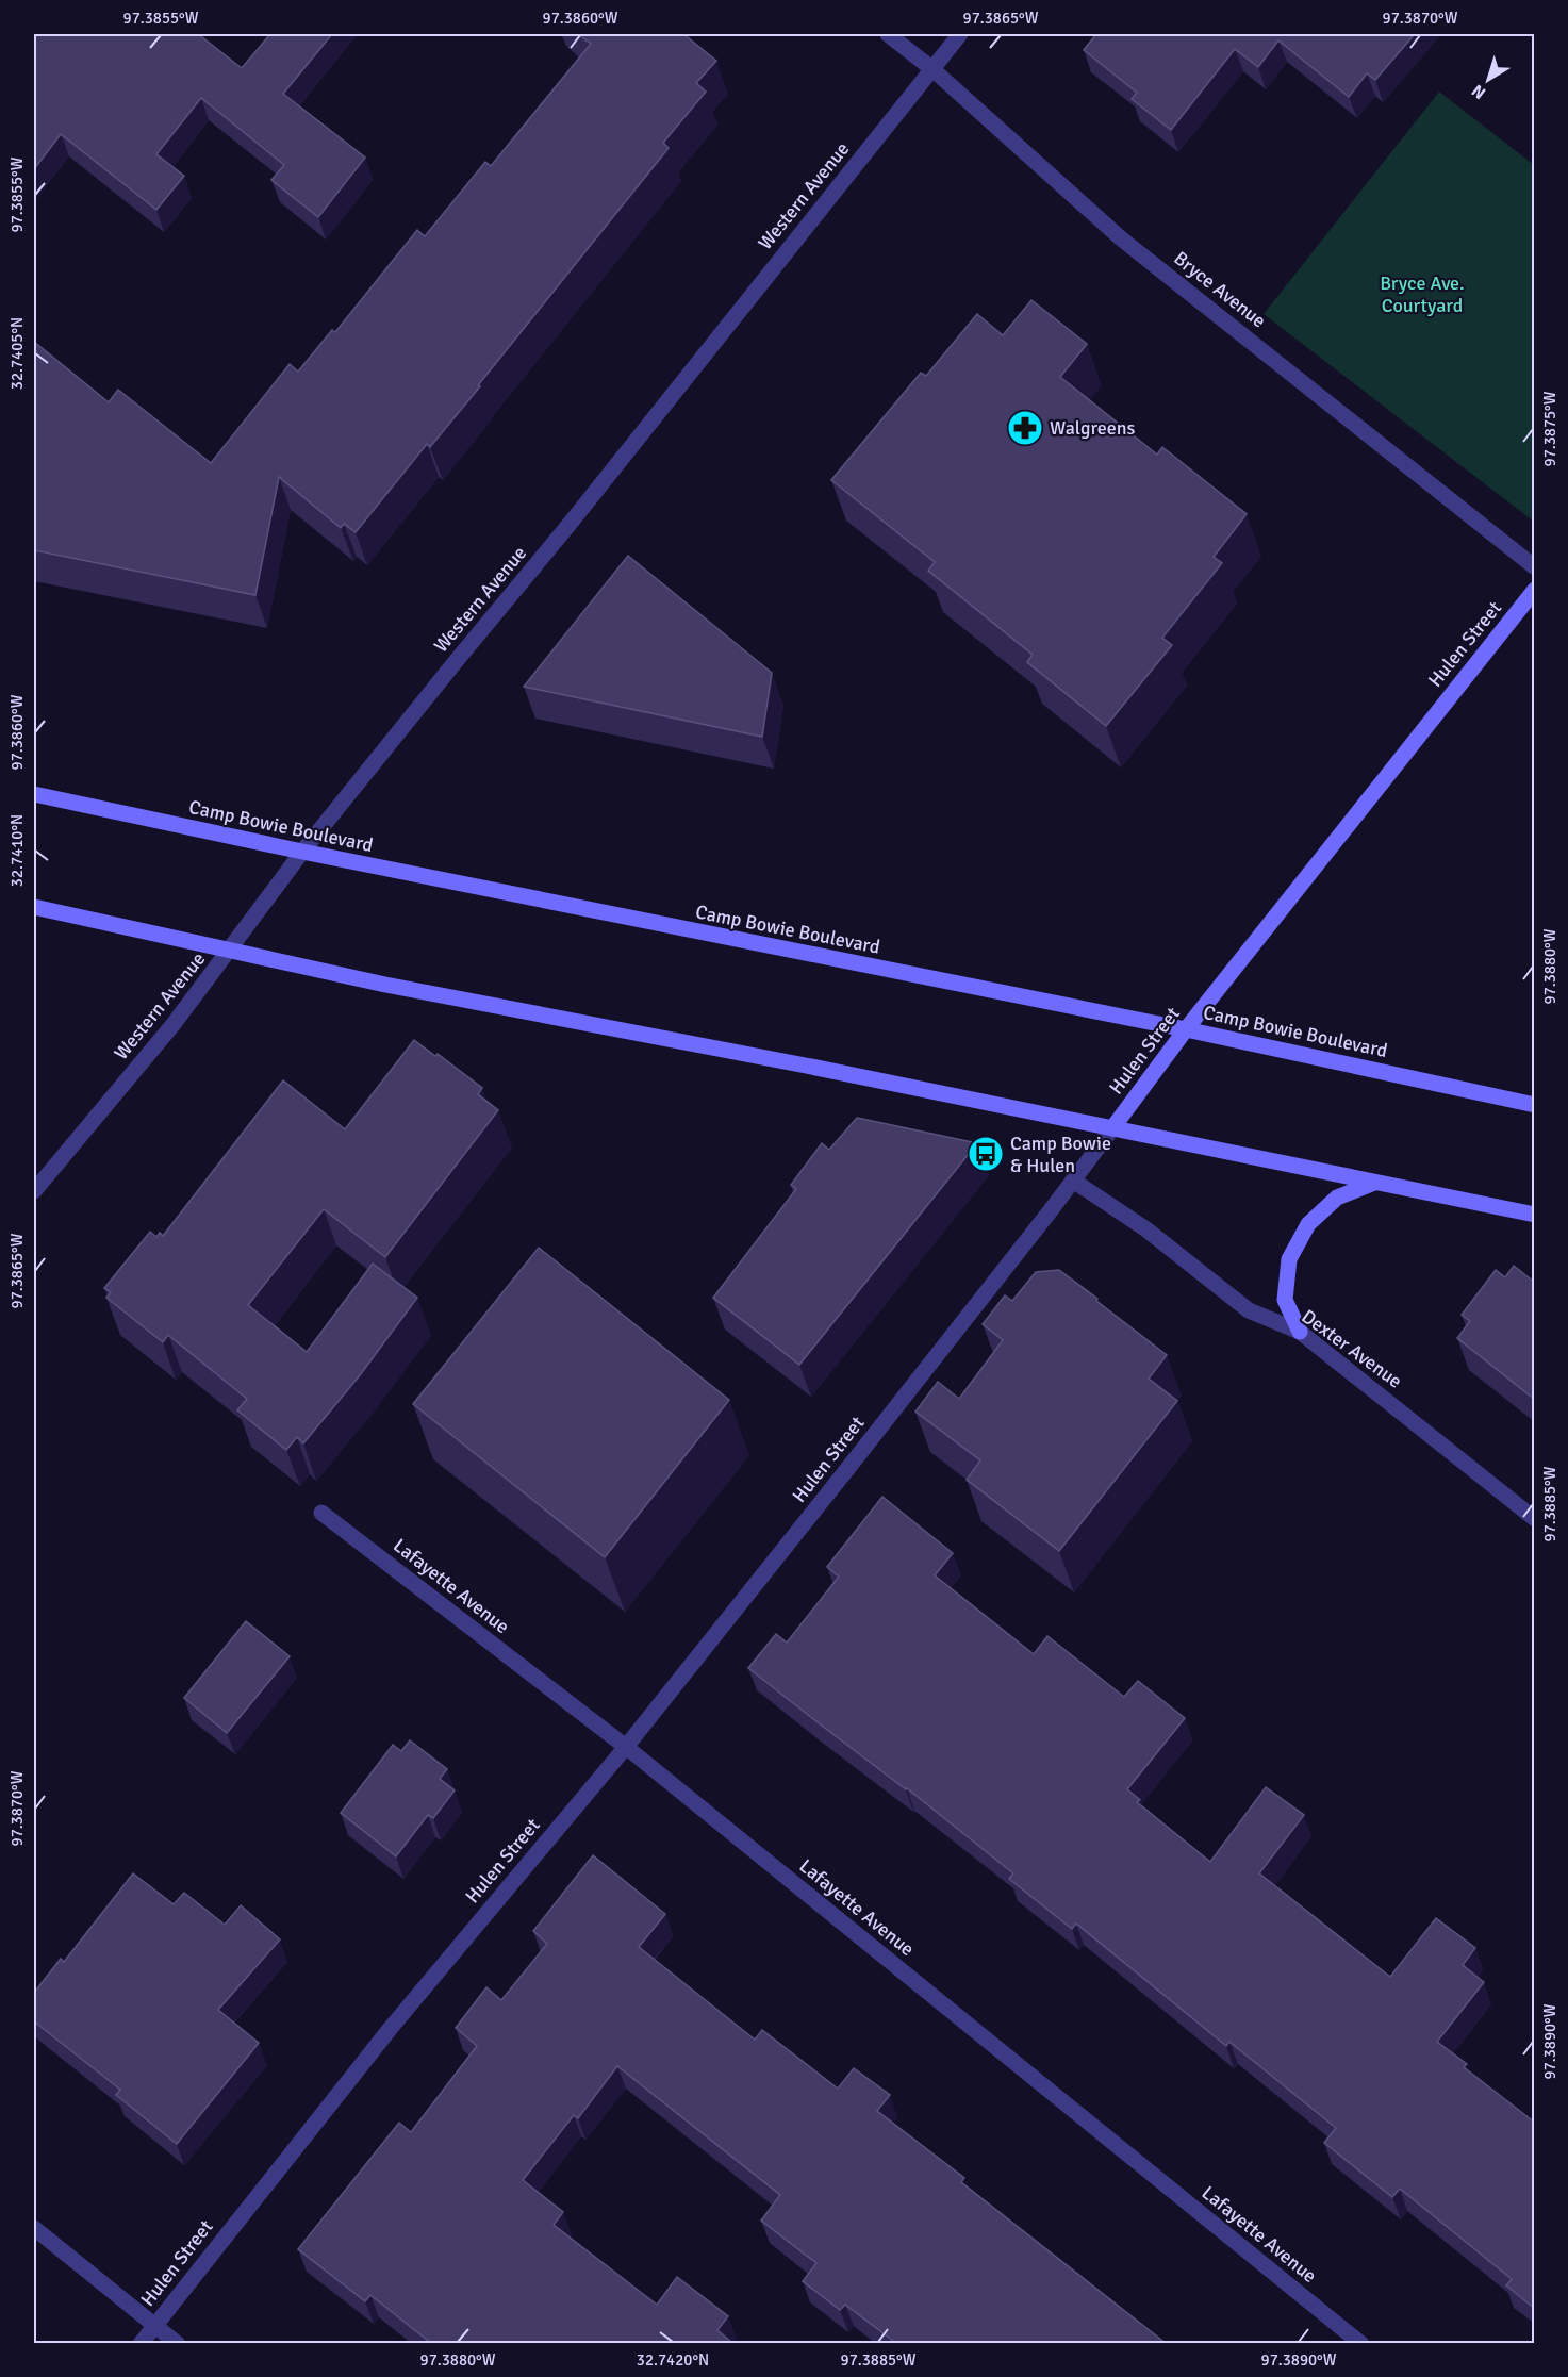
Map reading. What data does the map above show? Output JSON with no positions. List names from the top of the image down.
{
  "streets": {
    "main road": ["Hulen Street", "Camp Bowie Boulevard"],
    "street": [
      "Western Avenue",
      "Bryce Avenue",
      "Dexter Avenue",
      "Lafayette Avenue"
    ]
  },
  "crossings": [
    ["Western Avenue", "Bryce Avenue"],
    ["Western Avenue", "Camp Bowie Boulevard"],
    ["Hulen Street", "Camp Bowie Boulevard"],
    ["Hulen Street", "Dexter Avenue"],
    ["Hulen Street", "Lafayette Avenue"]
  ],
  "parks": ["Bryce Ave. Courtyard"],
  "places": {
    "pharmacy": ["Walgreens"],
    "bus stop": ["Camp Bowie & Hulen"]
  },
  "north": "bottom left",
  "coordinates": [
    "97.3855°W",
    "97.3860°W",
    "97.3865°W",
    "97.3870°W",
    "32.7405°N",
    "97.3875°W",
    "32.7410°N",
    "97.3880°W",
    "97.3885°W",
    "97.3890°W",
    "32.7420°N"
  ]
}
